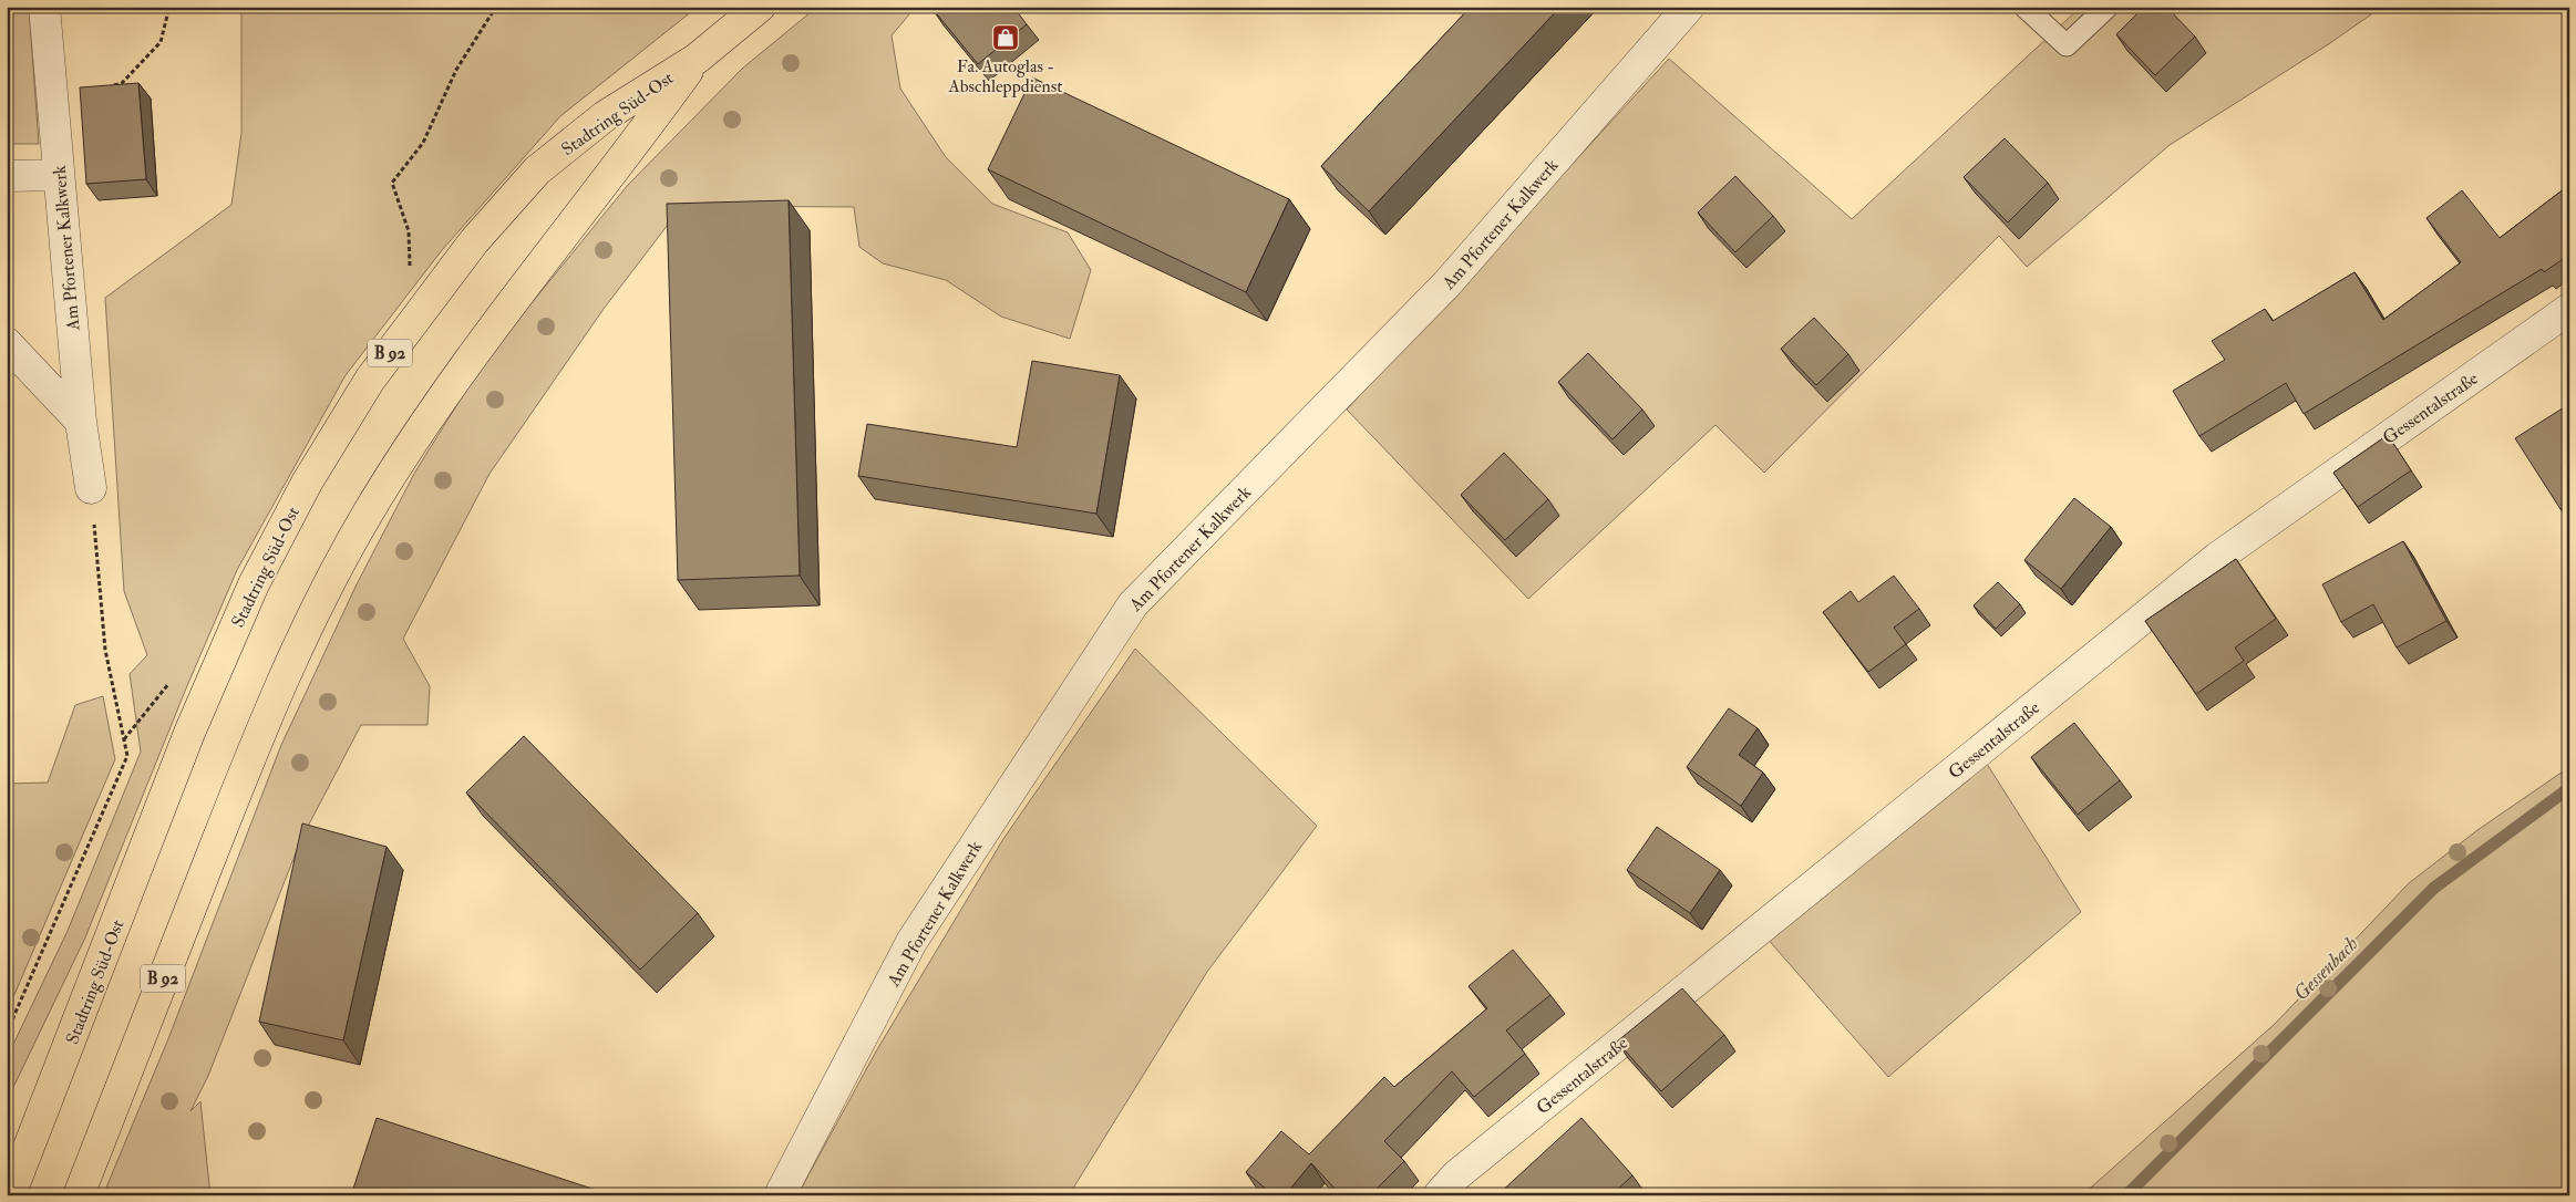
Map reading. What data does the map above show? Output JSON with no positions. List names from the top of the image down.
{
  "streets": {
    "main road": ["Stadtring Süd-Ost", "B 92"],
    "street": ["Am Pfortener Kalkwerk", "Gessentalstraße"]
  },
  "water": ["Gessenbach"],
  "places": {
    "shop": ["Fa. Autoglas - Abschleppdienst"]
  }
}
